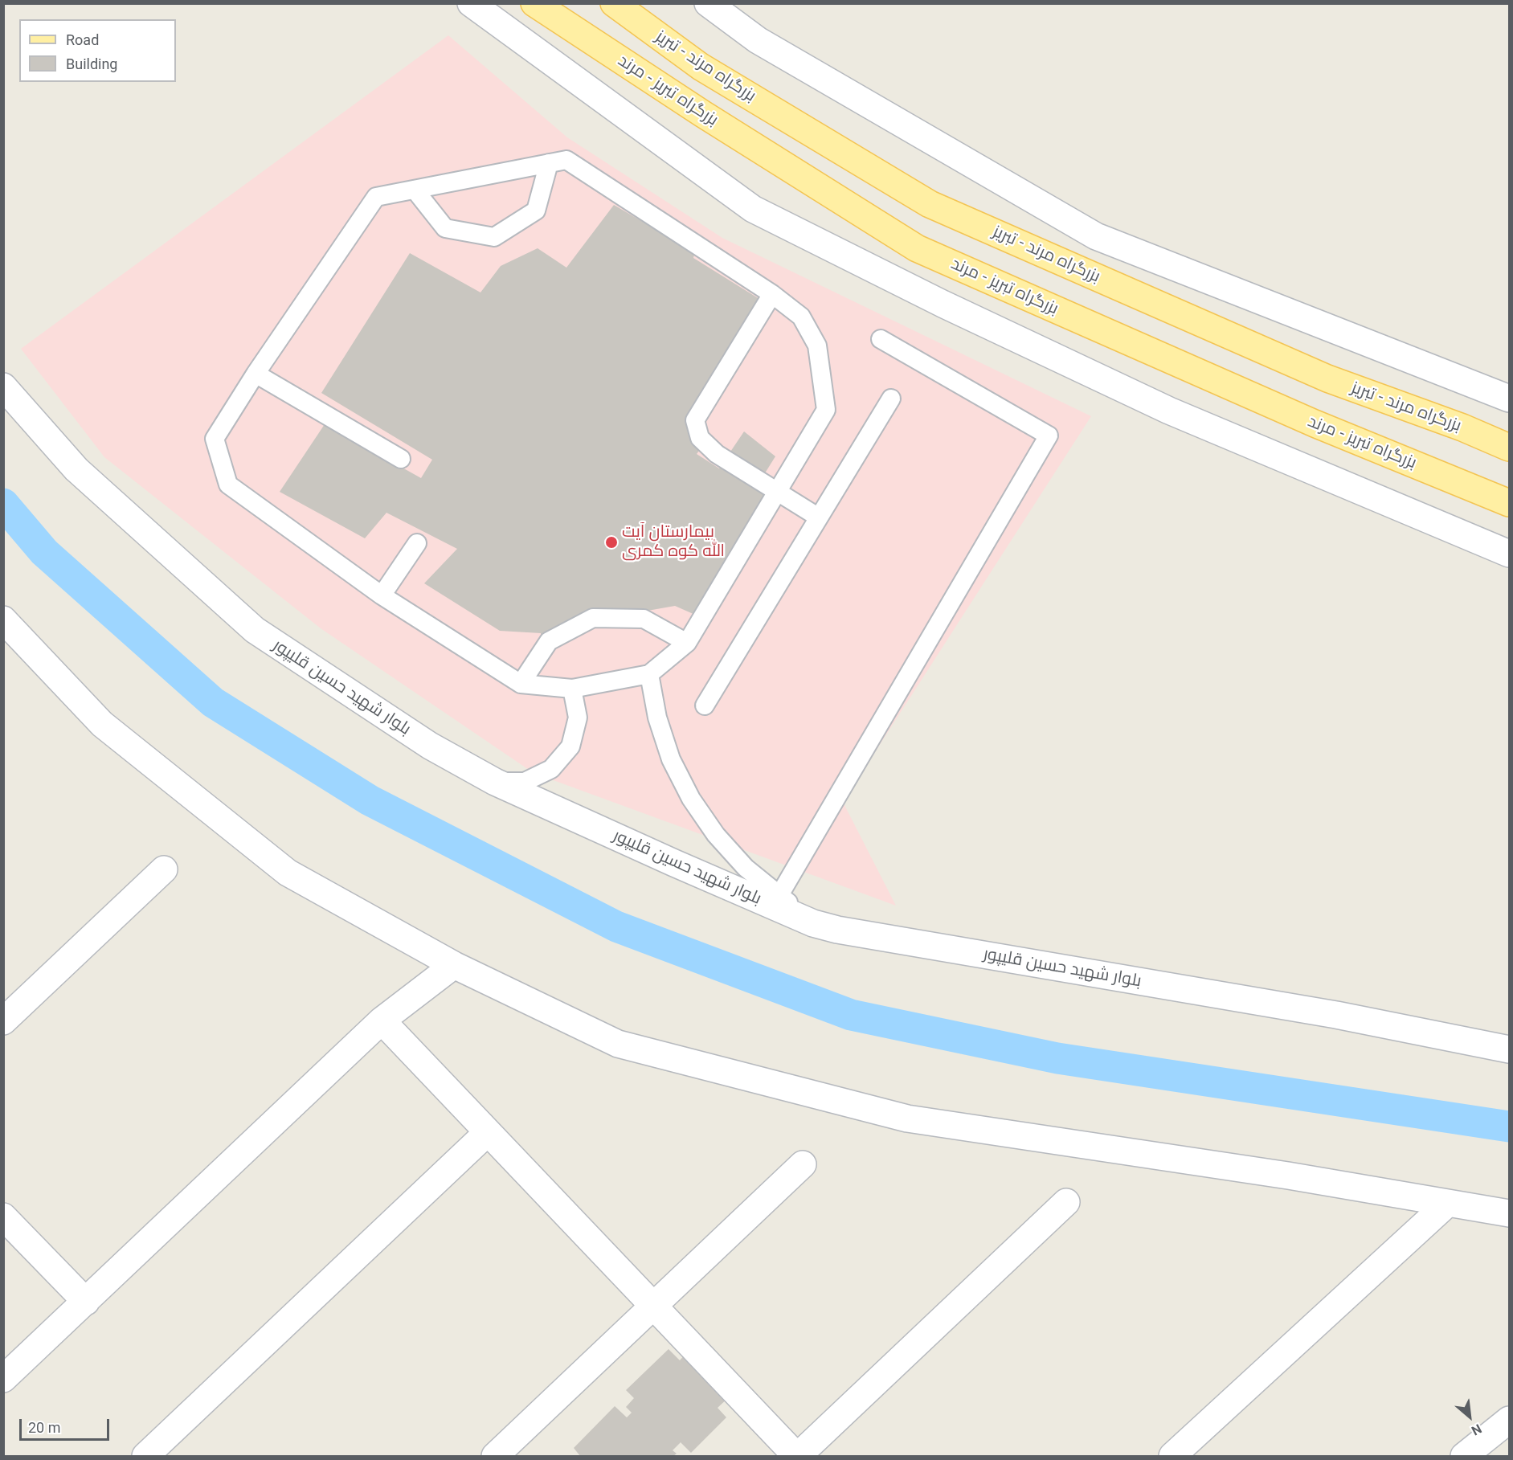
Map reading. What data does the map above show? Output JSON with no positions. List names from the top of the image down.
{
  "streets": {
    "main road": ["بزرگراه مرند - تبریز", "بزرگراه تبریز - مرند"],
    "street": ["بلوار شهید حسین قلیپور"]
  },
  "places": ["بیمارستان آیت الله کوه کمری"],
  "legend": ["Road", "Building"],
  "scale_bar": "20 m",
  "north": "bottom right"
}
